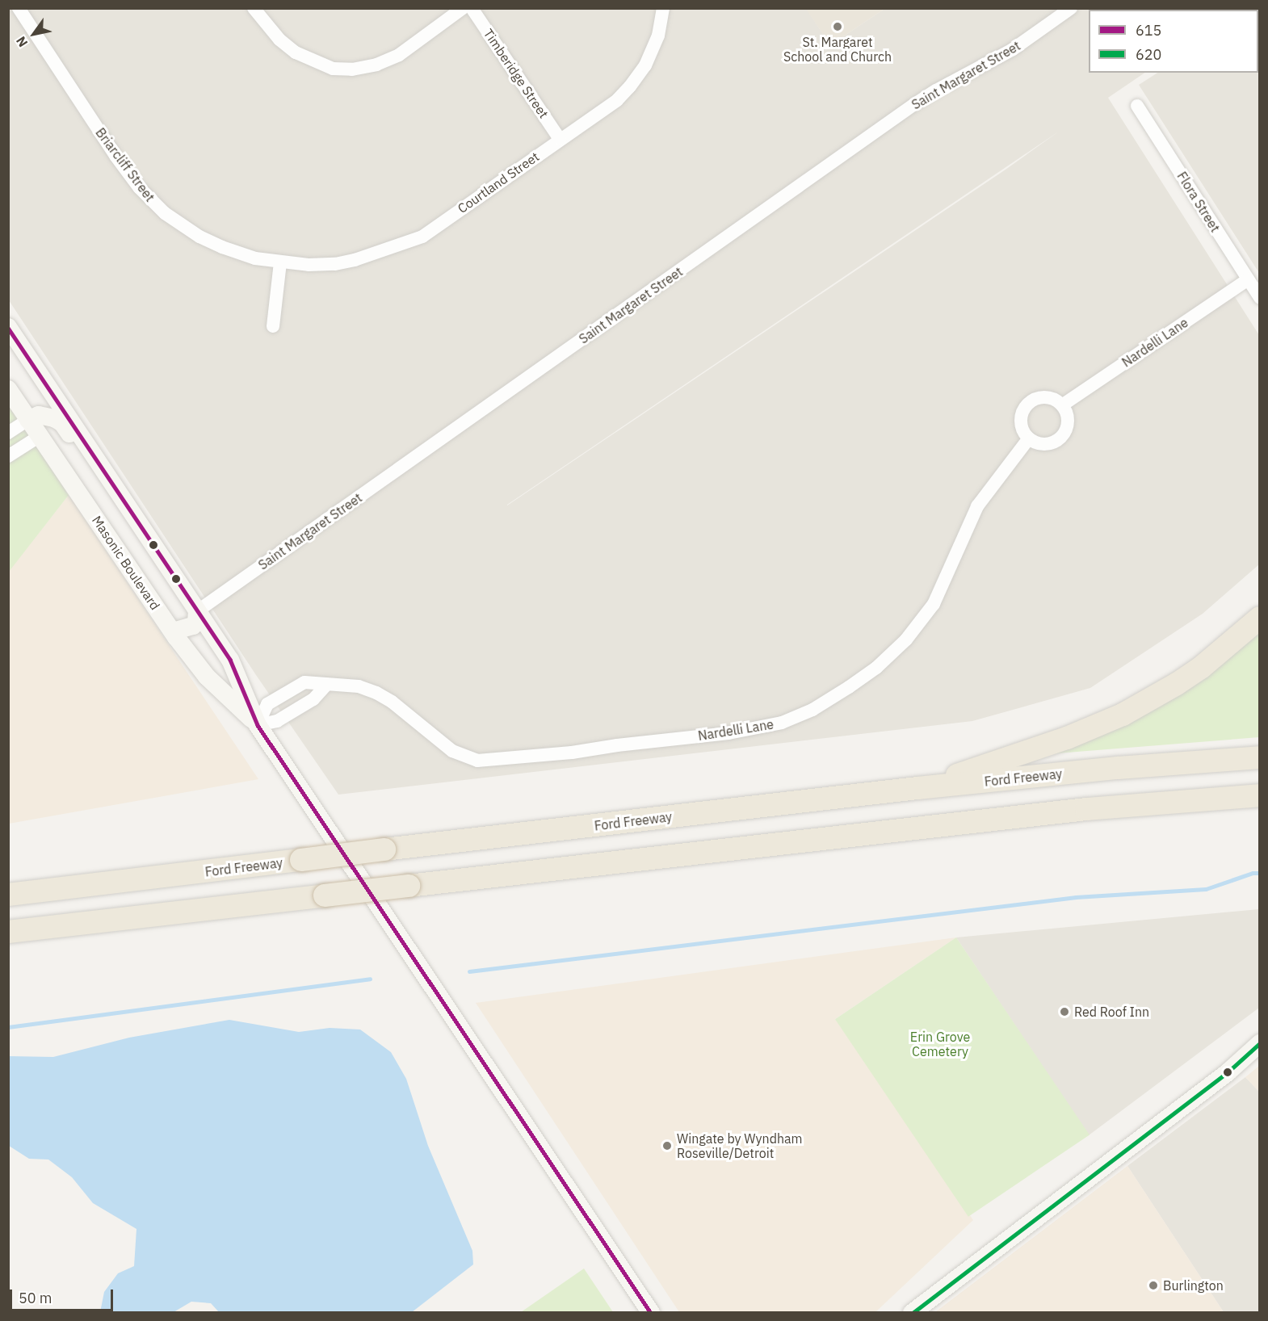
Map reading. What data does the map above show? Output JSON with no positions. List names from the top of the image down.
{
  "streets": {
    "highway": ["Ford Freeway"],
    "main road": ["Masonic Boulevard"],
    "street": [
      "Timberidge Street",
      "Saint Margaret Street",
      "Briarcliff Street",
      "Courtland Street",
      "Flora Street",
      "Nardelli Lane"
    ]
  },
  "crossings": [
    ["Timberidge Street", "Courtland Street"],
    ["Saint Margaret Street", "Masonic Boulevard"],
    ["Briarcliff Street", "Courtland Street"],
    ["Flora Street", "Nardelli Lane"],
    ["Nardelli Lane", "Masonic Boulevard"]
  ],
  "parks": ["Erin Grove Cemetery"],
  "places": [
    "St. Margaret School and Church",
    "Red Roof Inn",
    "Wingate by Wyndham Roseville/Detroit",
    "Burlington"
  ],
  "lines": ["transit line 615", "transit line 620"],
  "legend": ["615", "620"],
  "scale_bar": "50 m",
  "north": "bottom left"
}
